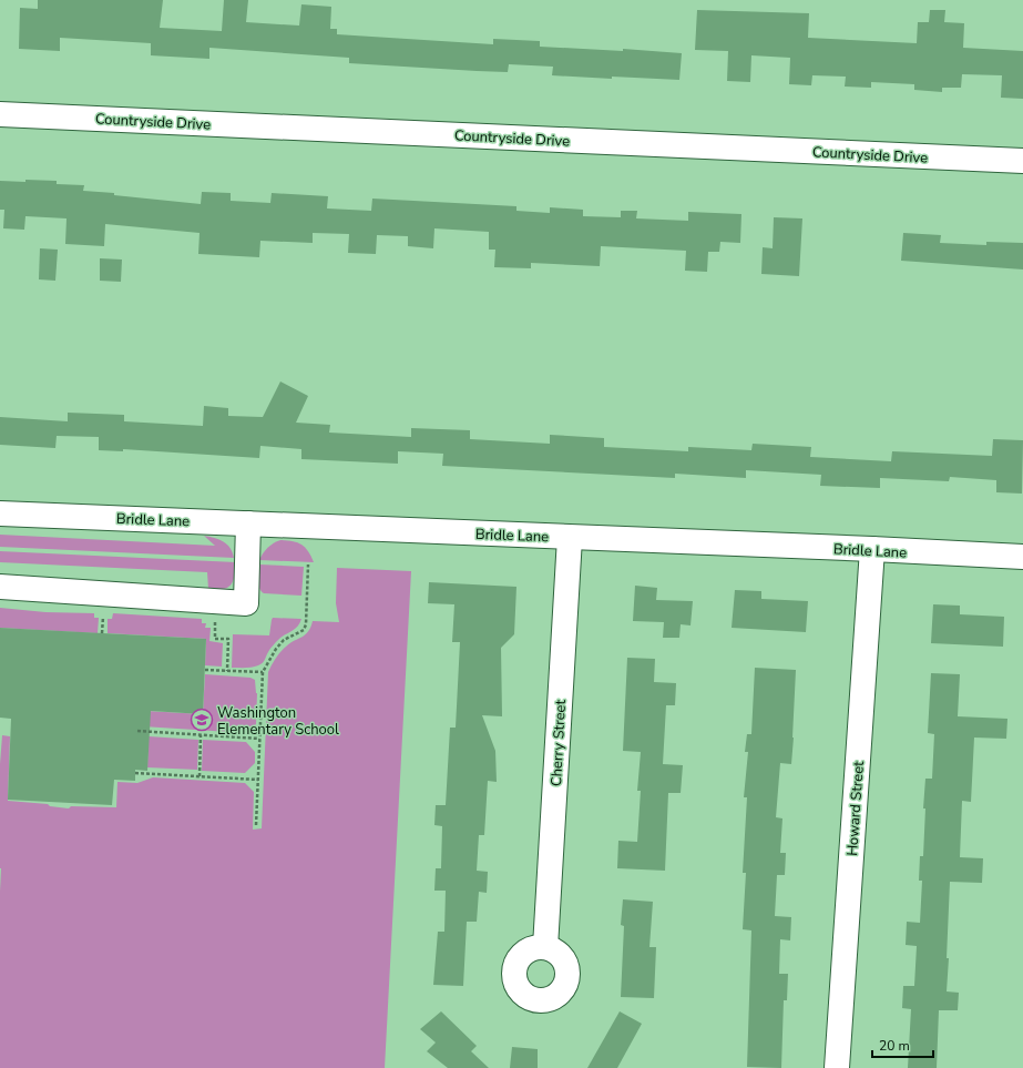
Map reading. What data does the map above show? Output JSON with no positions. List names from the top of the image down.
{
  "streets": {
    "street": [
      "Countryside Drive",
      "Bridle Lane",
      "Cherry Street",
      "Howard Street"
    ]
  },
  "crossings": [
    ["Bridle Lane", "Cherry Street"],
    ["Bridle Lane", "Howard Street"]
  ],
  "places": {
    "school or university": ["Washington Elementary School"]
  },
  "scale_bar": "20 m"
}
